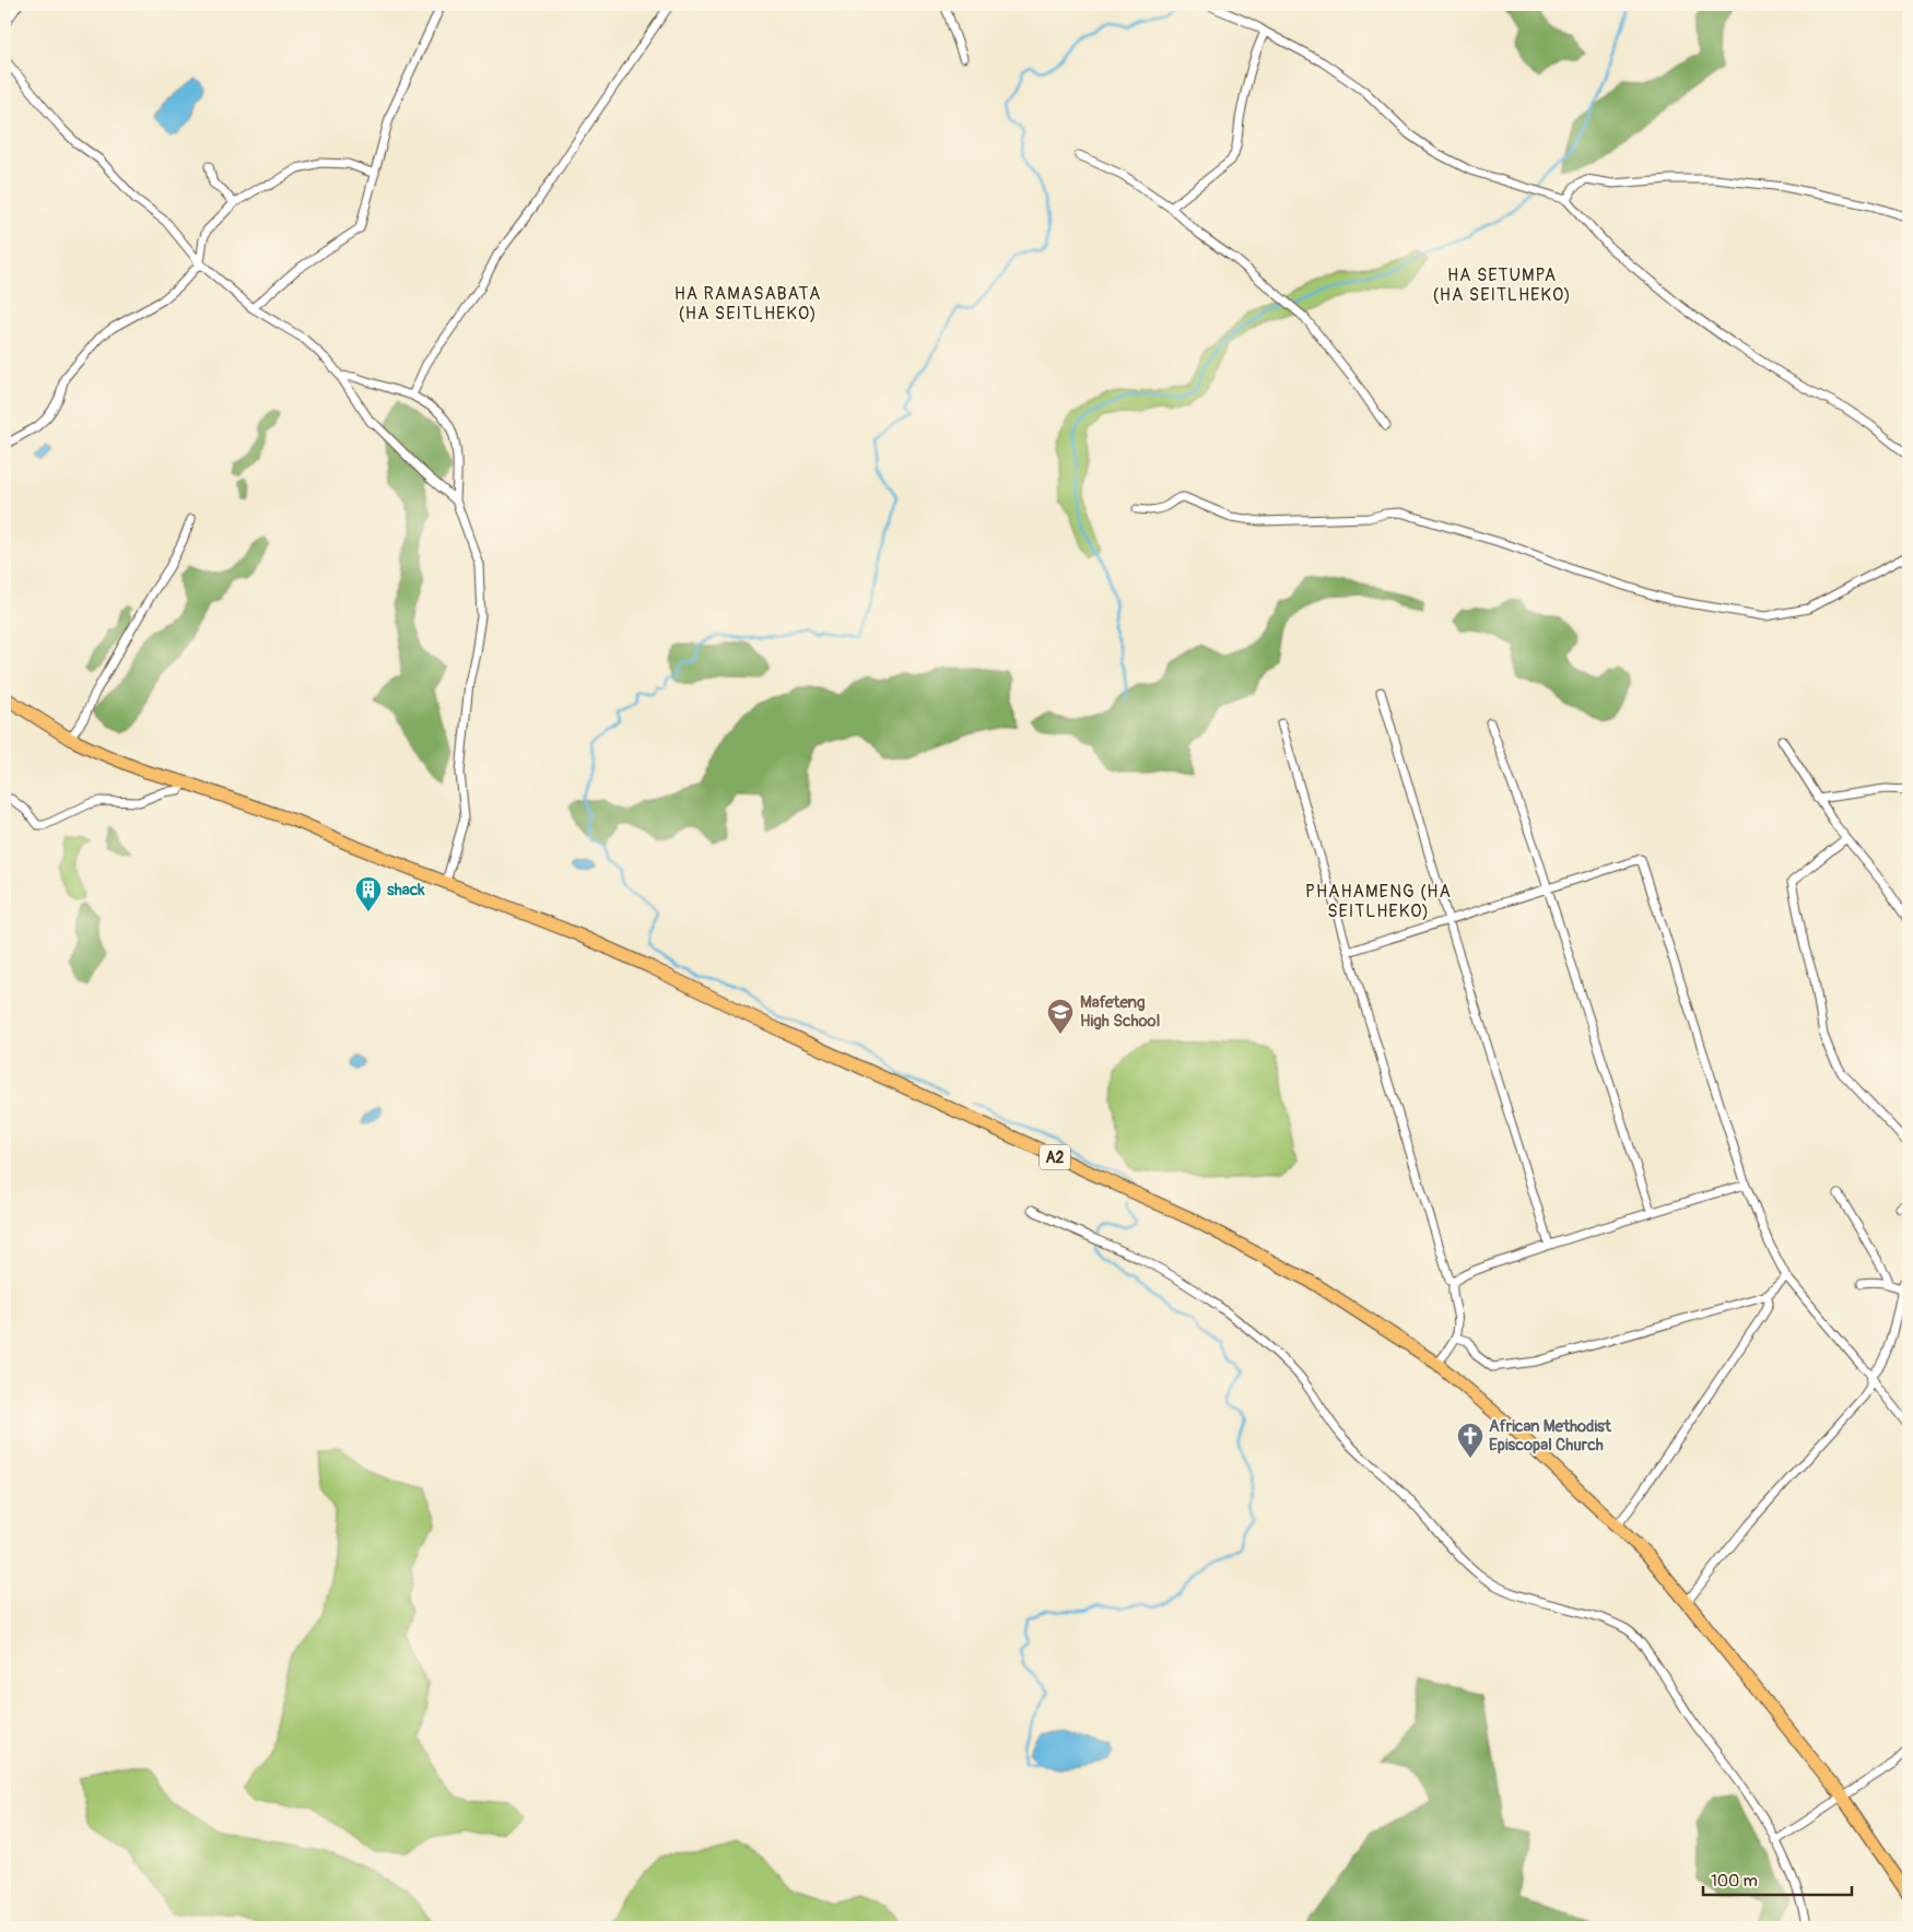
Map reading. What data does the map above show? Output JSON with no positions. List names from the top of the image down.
{
  "streets": {
    "main road": ["A2"]
  },
  "districts": ["HA SETUMPA (HA SEITLHEKO)", "HA RAMASABATA (HA SEITLHEKO)", "PHAHAMENG (HA SEITLHEKO)"],
  "places": {
    "building": ["shack"],
    "school or university": ["Mafeteng High School"],
    "church": ["African Methodist Episcopal Church"]
  },
  "scale_bar": "100 m"
}
